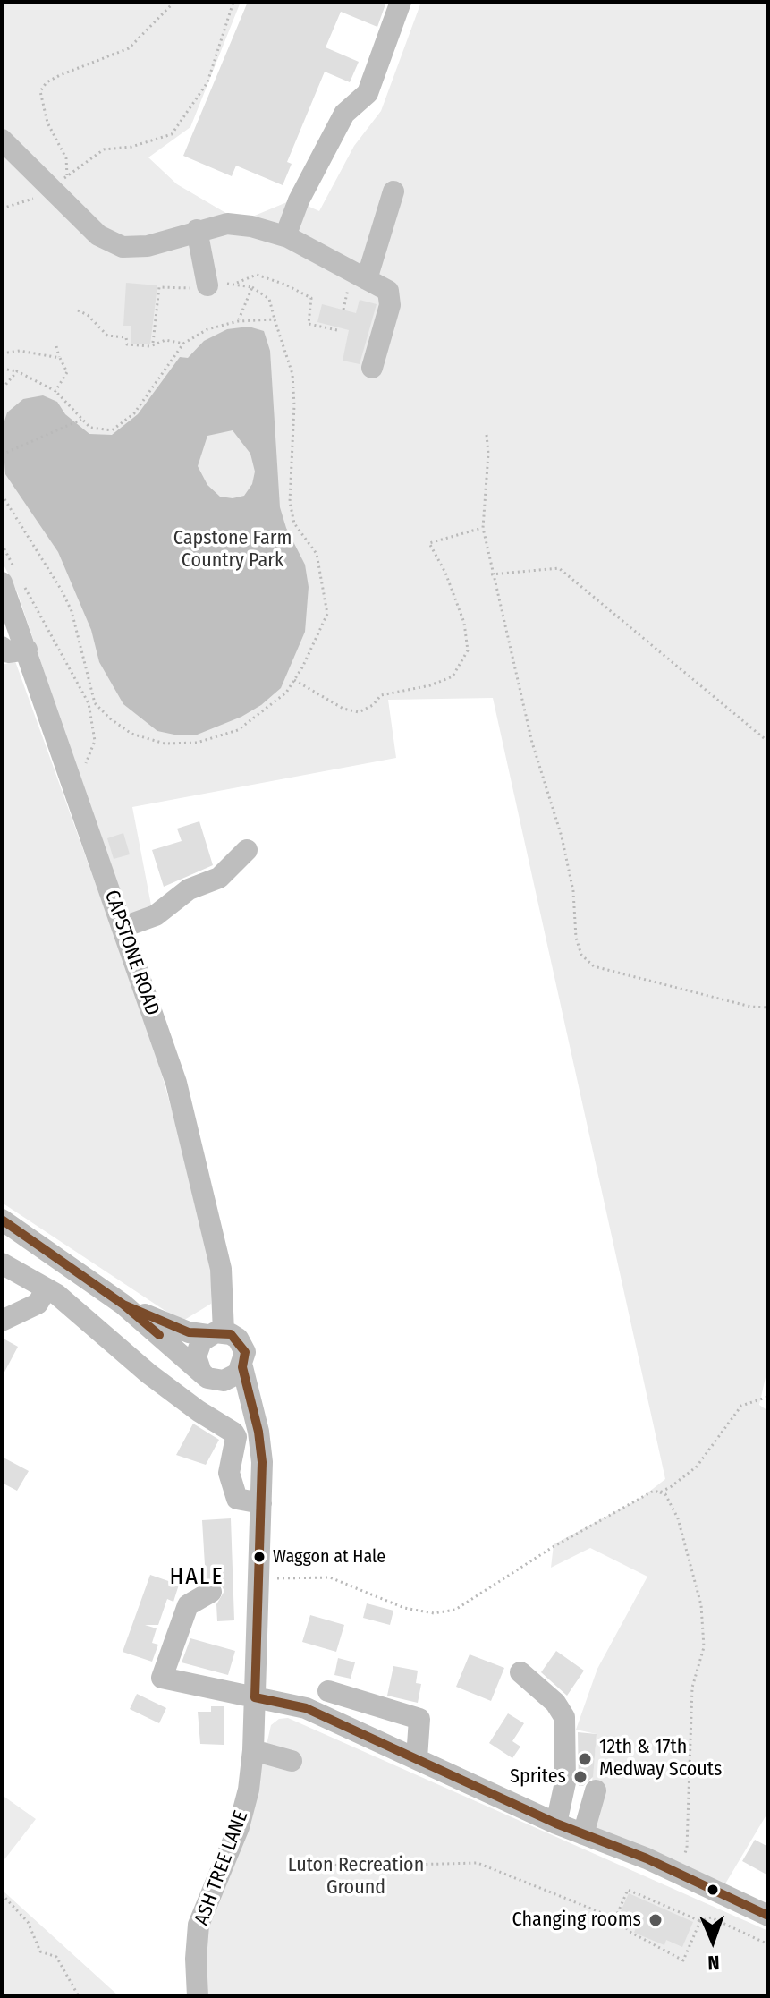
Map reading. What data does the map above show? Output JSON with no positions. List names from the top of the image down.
{
  "streets": {
    "street": ["CAPSTONE ROAD", "ASH TREE LANE"]
  },
  "districts": ["HALE"],
  "parks": ["Capstone Farm Country Park", "Luton Recreation Ground"],
  "places": [
    "Waggon at Hale",
    "12th & 17th Medway Scouts",
    "Sprites",
    "Changing rooms"
  ],
  "north": "bottom"
}
